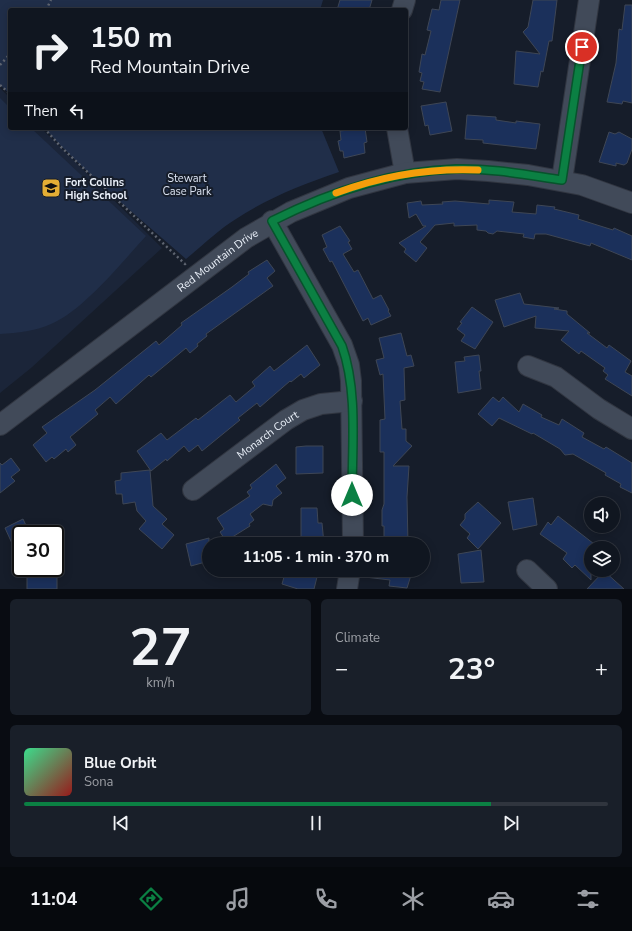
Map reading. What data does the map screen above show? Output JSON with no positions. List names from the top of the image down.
{
  "streets": {
    "street": ["Red Mountain Drive", "Monarch Court"]
  },
  "parks": ["Stewart Case Park"],
  "places": {
    "school or university": ["Fort Collins High School"]
  },
  "page": {
    "turn": ["150 m", "Red Mountain Drive"],
    "then": "Then",
    "limit": "30",
    "trip": "11:05 · 1 min · 370 m",
    "tile": [
      ["27", "km/h"],
      "Climate"
    ],
    "heat": ["−", "23°", "+"],
    "song": ["Blue Orbit", "Sona"],
    "tabs": "11:04"
  }
}
